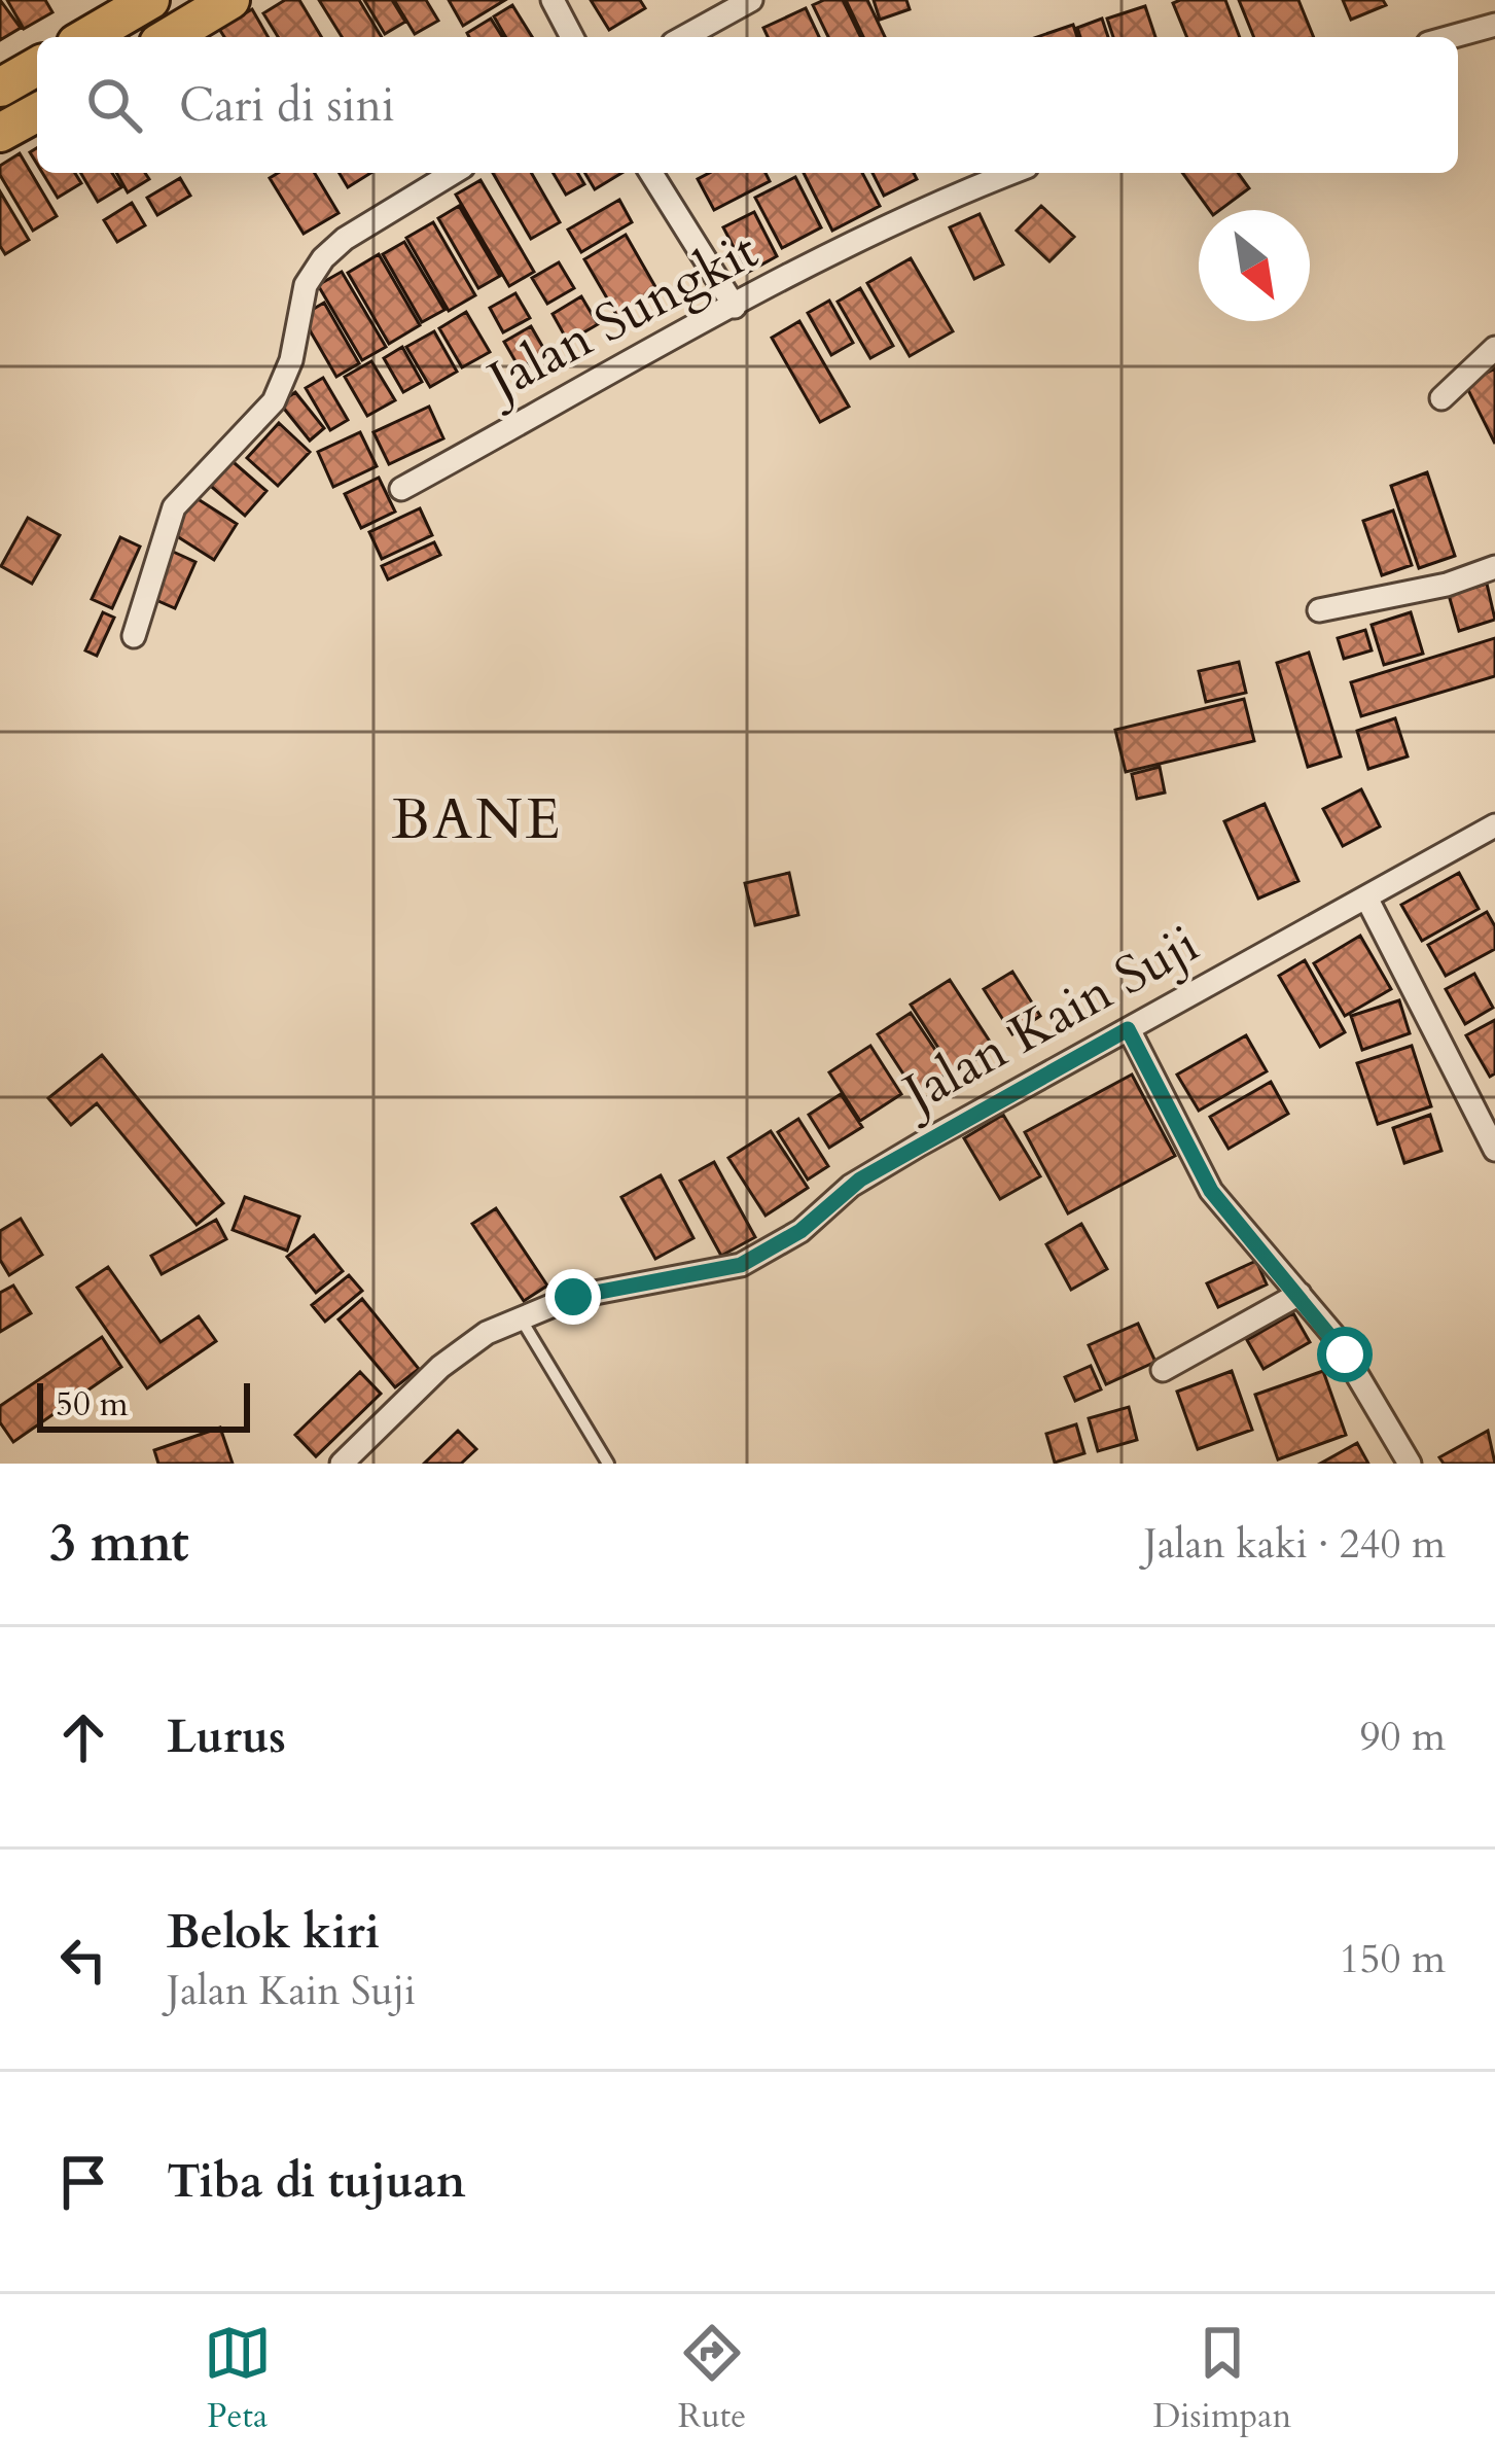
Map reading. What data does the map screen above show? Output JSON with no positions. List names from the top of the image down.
{
  "streets": {
    "street": ["Jalan Sungkit", "Jalan Kain Suji"]
  },
  "districts": ["BANE"],
  "scale_bar": "50 m",
  "north": "bottom right",
  "page": {
    "search": "Cari di sini",
    "scale": "50 m",
    "heading": ["3 mnt", "Jalan kaki · 240 m"],
    "list": [
      ["Lurus", "90 m"],
      ["Belok kiri", "Jalan Kain Suji", "150 m"],
      "Tiba di tujuan"
    ],
    "nav": ["Peta", "Rute", "Disimpan"]
  }
}
